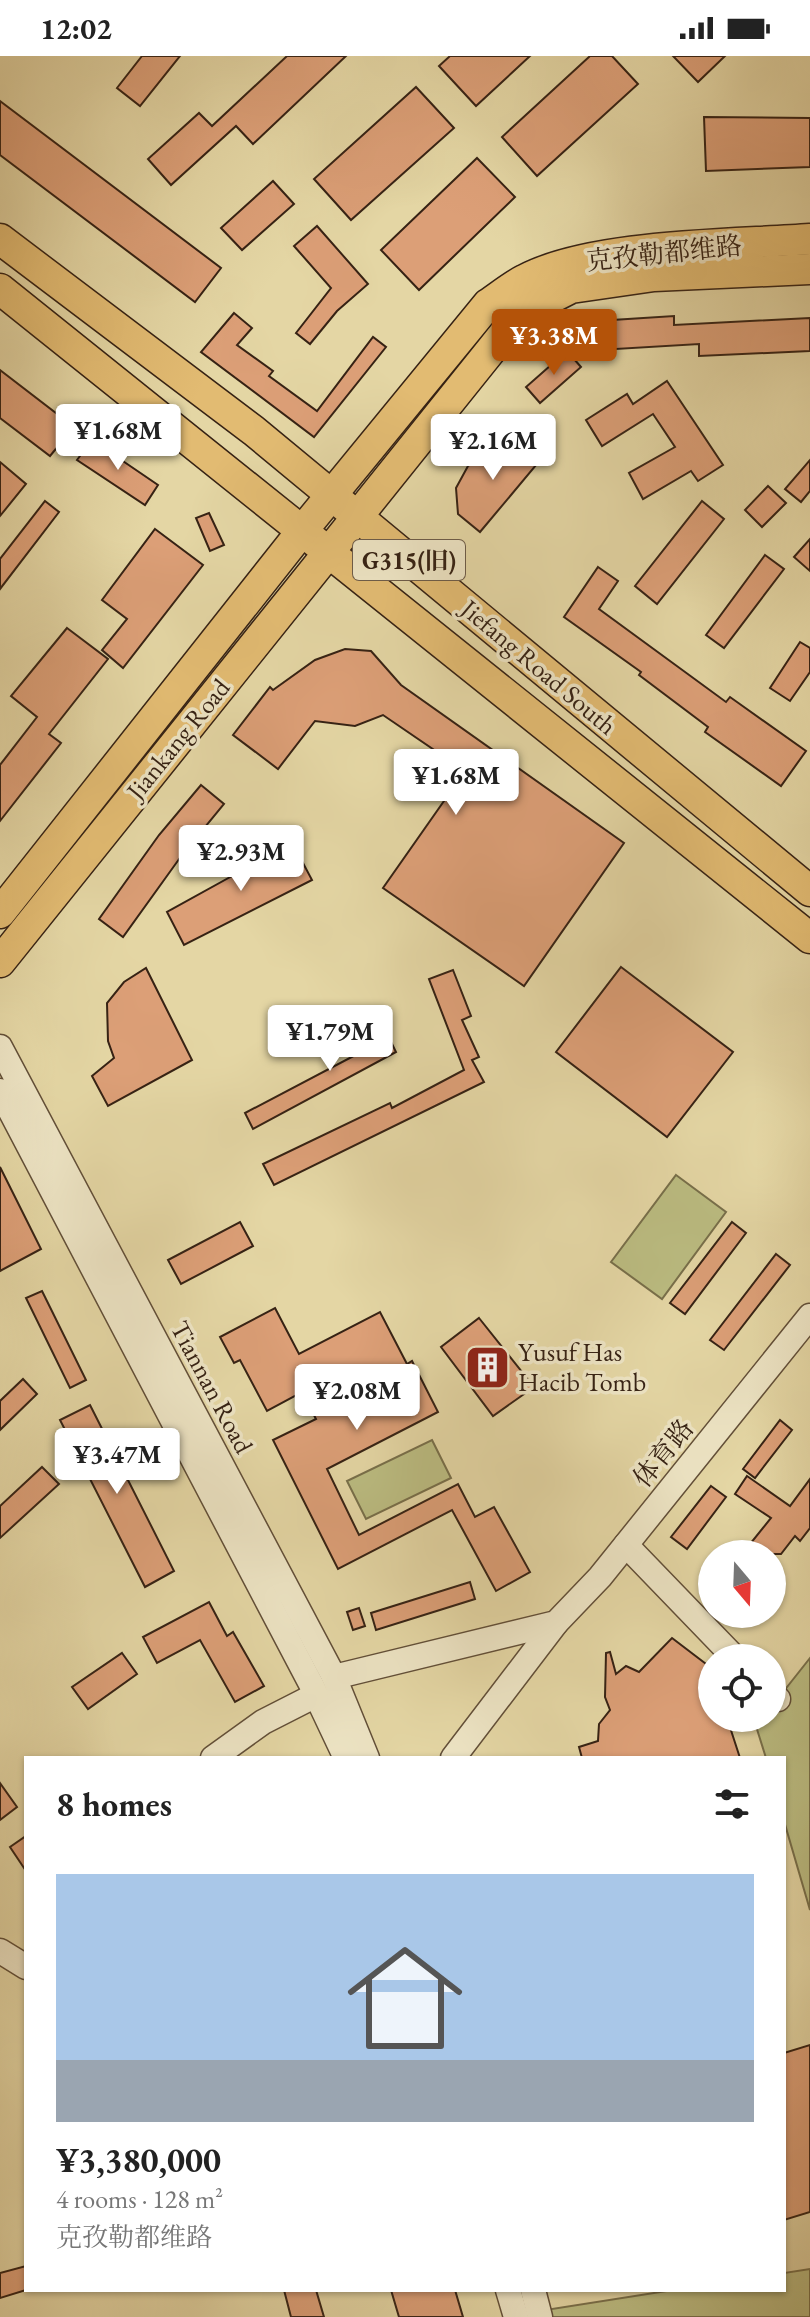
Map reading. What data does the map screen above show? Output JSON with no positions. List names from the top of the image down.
{
  "streets": {
    "main road": [
      "克孜勒都维路",
      "G315(旧)",
      "Jiefang Road South",
      "Jiankang Road"
    ],
    "street": ["Tiannan Road", "体育路"]
  },
  "crossings": [
    ["克孜勒都维路", "Jiefang Road South"],
    ["克孜勒都维路", "Jiankang Road"],
    ["Jiefang Road South", "Jiankang Road"]
  ],
  "places": {
    "building": ["Yusuf Has Hacib Tomb"]
  },
  "north": "bottom",
  "page": {
    "status": "12:02",
    "price": [
      "¥3.38M",
      "¥1.68M",
      "¥2.16M",
      "¥1.68M",
      "¥2.93M",
      "¥1.79M",
      "¥2.08M",
      "¥3.47M"
    ],
    "heading": "8 homes",
    "list": [
      {
        "name": "¥3,380,000",
        "note": "4 rooms · 128 m² · 克孜勒都维路"
      }
    ]
  }
}
